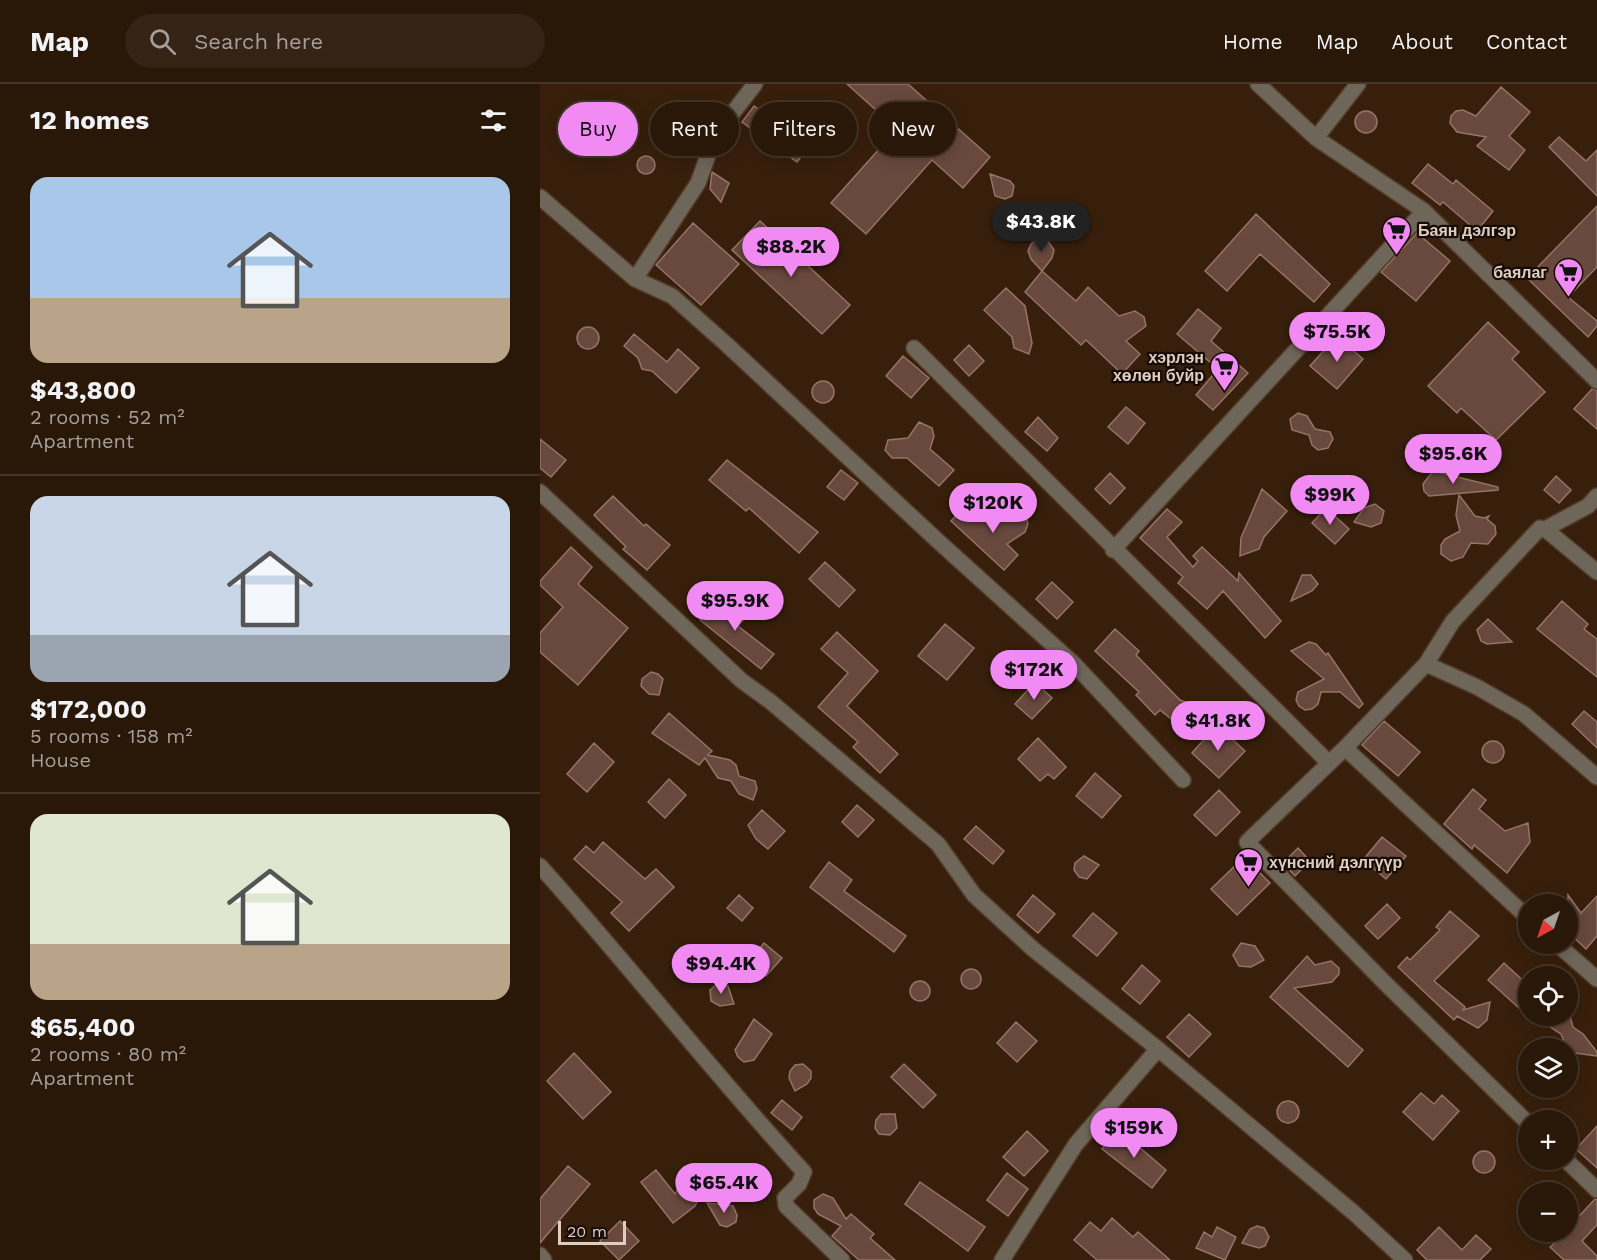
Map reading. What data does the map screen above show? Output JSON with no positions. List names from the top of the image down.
{
  "places": {
    "supermarket": [
      "Баян дэлгэр",
      "баялаг",
      "хэрлэн хөлөн буйр",
      "хүнсний дэлгүүр"
    ]
  },
  "scale_bar": "20 m",
  "north": "bottom left",
  "page": {
    "header": "Map",
    "search": "Search here",
    "nav": [
      "Home",
      "Map",
      "About",
      "Contact"
    ],
    "heading": "12 homes",
    "chip": [
      "Buy",
      "Rent",
      "Filters",
      "New"
    ],
    "list": [
      {
        "name": "$43,800",
        "note": "2 rooms · 52 m² · Apartment"
      },
      {
        "name": "$172,000",
        "note": "5 rooms · 158 m² · House"
      },
      {
        "name": "$65,400",
        "note": "2 rooms · 80 m² · Apartment"
      }
    ],
    "price": [
      "$43.8K",
      "$88.2K",
      "$75.5K",
      "$95.6K",
      "$99K",
      "$120K",
      "$95.9K",
      "$172K",
      "$41.8K",
      "$94.4K",
      "$159K",
      "$65.4K"
    ],
    "map_buttons": ["+", "−"],
    "scale": "20 m"
  }
}
